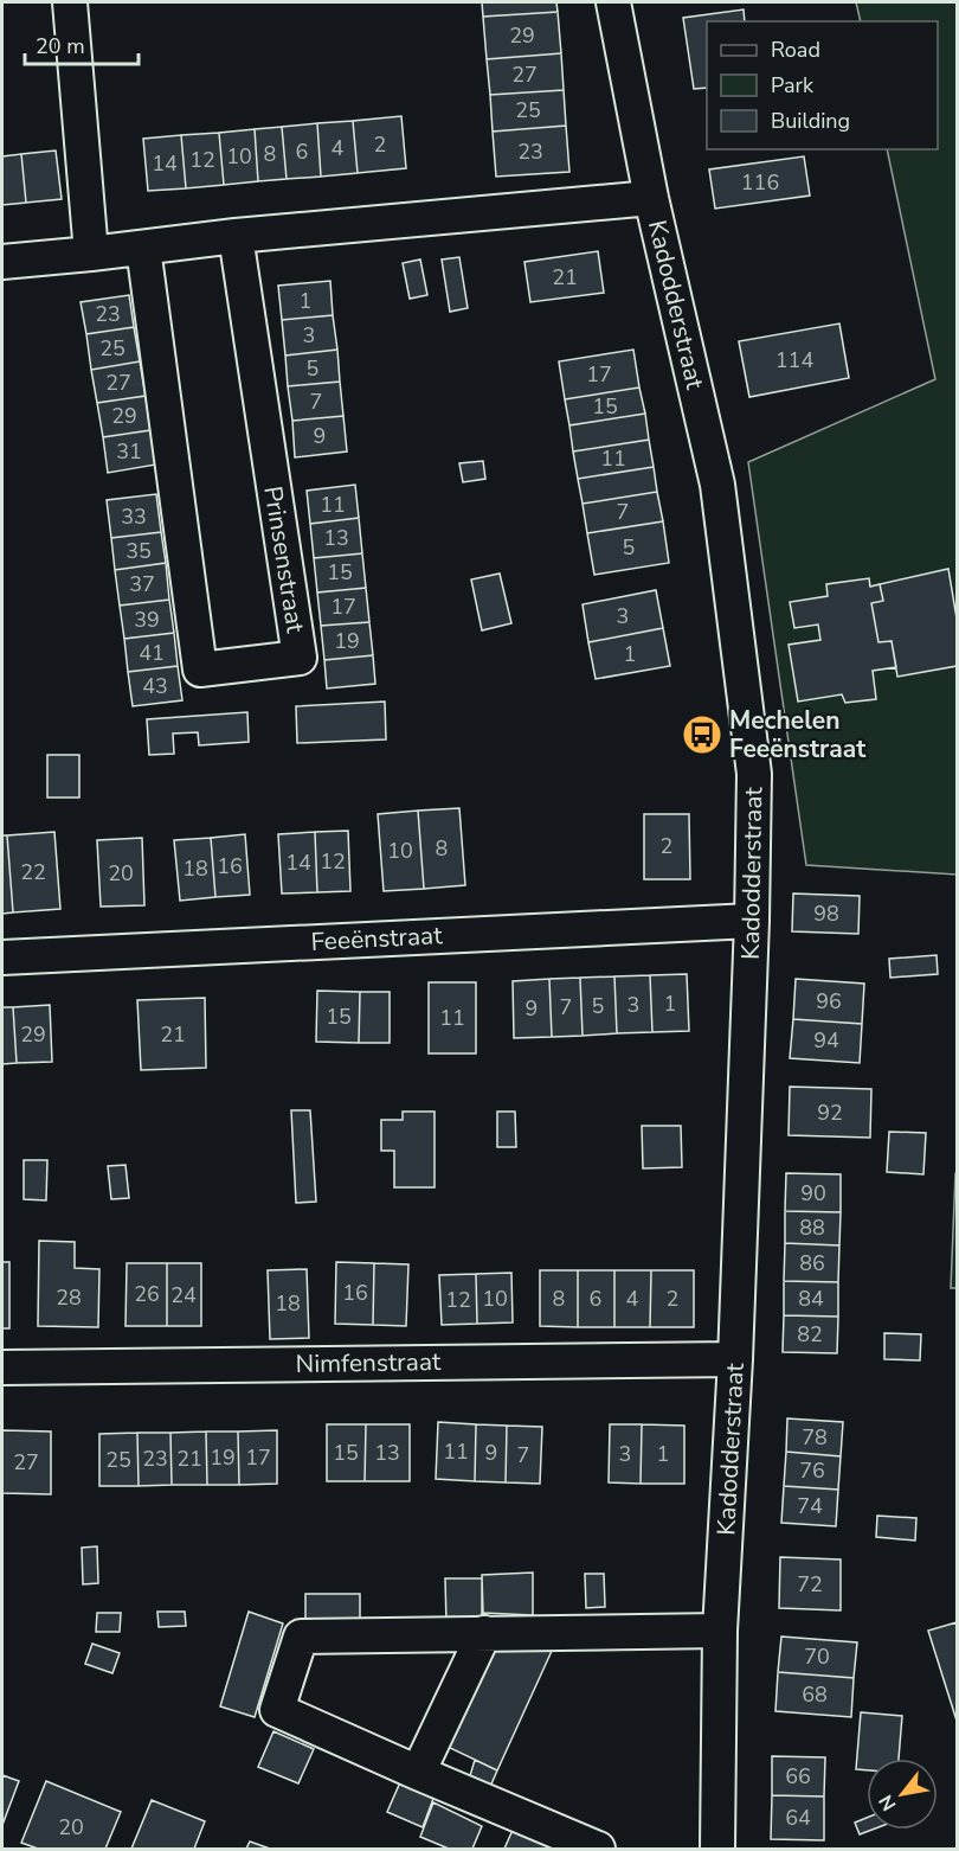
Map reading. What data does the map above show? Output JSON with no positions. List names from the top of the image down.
{
  "streets": {
    "street": [
      "Kadodderstraat",
      "Prinsenstraat",
      "Feeënstraat",
      "Nimfenstraat"
    ]
  },
  "crossings": [
    ["Kadodderstraat", "Feeënstraat"],
    ["Kadodderstraat", "Nimfenstraat"]
  ],
  "places": {
    "bus stop": ["Mechelen Feeënstraat"]
  },
  "house_numbers": [
    "29",
    "27",
    "25",
    "2",
    "4",
    "6",
    "23",
    "8",
    "10",
    "12",
    "14",
    "116",
    "21",
    "1",
    "23",
    "3",
    "25",
    "114",
    "5",
    "17",
    "27",
    "7",
    "15",
    "29",
    "9",
    "31",
    "11",
    "11",
    "7",
    "33",
    "13",
    "5",
    "35",
    "15",
    "37",
    "17",
    "3",
    "39",
    "19",
    "41",
    "1",
    "43",
    "2",
    "8",
    "10",
    "12",
    "14",
    "16",
    "18",
    "22",
    "20",
    "98",
    "96",
    "1",
    "3",
    "5",
    "7",
    "9",
    "15",
    "11",
    "29",
    "21",
    "94",
    "92",
    "90",
    "88",
    "86",
    "16",
    "26",
    "24",
    "28",
    "10",
    "8",
    "6",
    "4",
    "2",
    "84",
    "12",
    "18",
    "82",
    "78",
    "11",
    "15",
    "13",
    "9",
    "3",
    "1",
    "7",
    "19",
    "17",
    "23",
    "21",
    "25",
    "27",
    "76",
    "74",
    "72",
    "70",
    "68",
    "66",
    "64",
    "20"
  ],
  "legend": ["Road", "Park", "Building"],
  "scale_bar": "20 m",
  "north": "bottom left"
}
